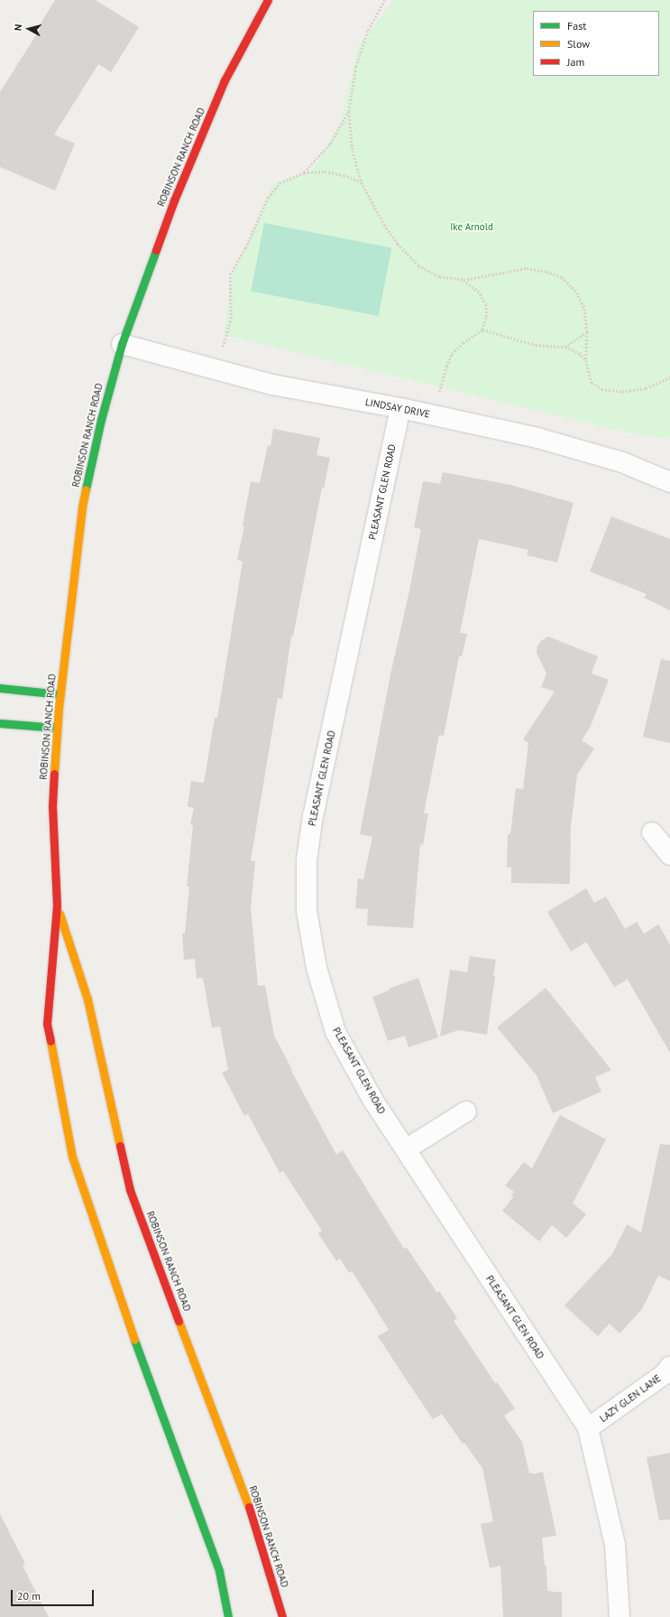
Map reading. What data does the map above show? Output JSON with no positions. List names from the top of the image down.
{
  "streets": {
    "street": [
      "ROBINSON RANCH ROAD",
      "LINDSAY DRIVE",
      "PLEASANT GLEN ROAD",
      "LAZY GLEN LANE"
    ]
  },
  "crossings": [
    ["ROBINSON RANCH ROAD", "LINDSAY DRIVE"],
    ["LINDSAY DRIVE", "PLEASANT GLEN ROAD"],
    ["PLEASANT GLEN ROAD", "LAZY GLEN LANE"]
  ],
  "parks": ["Ike Arnold"],
  "legend": ["Fast", "Slow", "Jam"],
  "scale_bar": "20 m",
  "north": "left"
}
